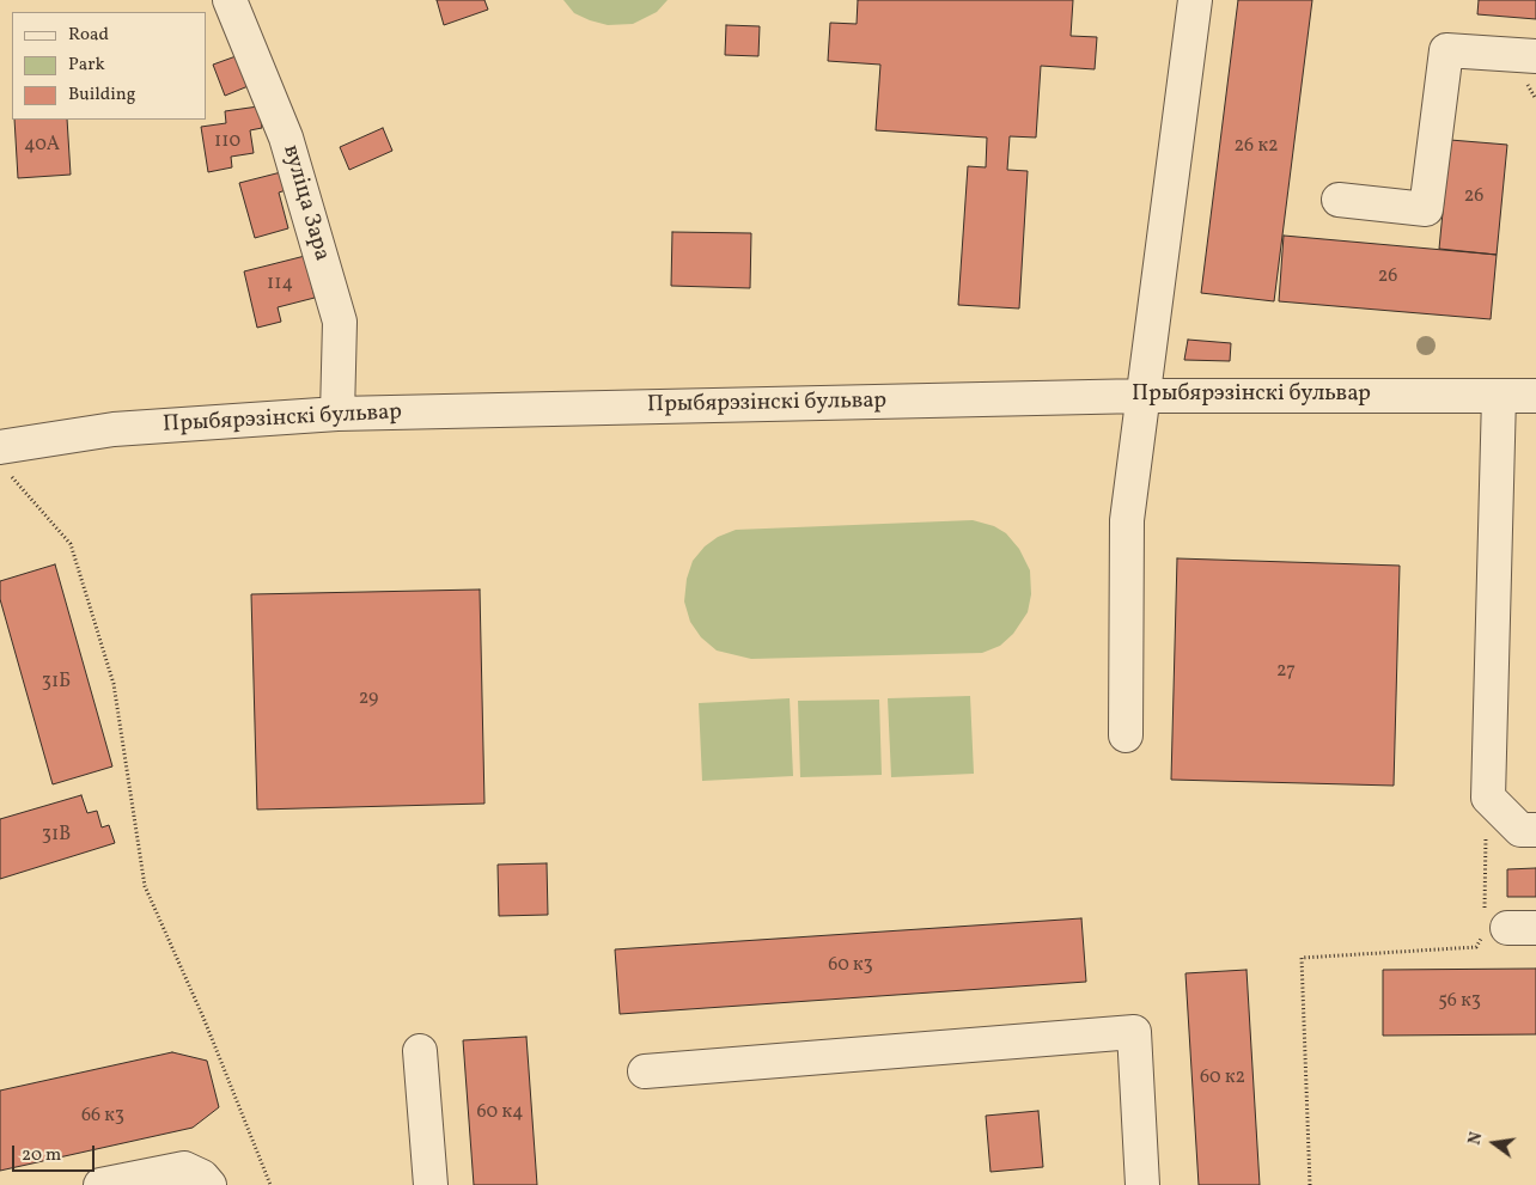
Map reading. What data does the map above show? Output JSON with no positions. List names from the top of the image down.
{
  "streets": {
    "street": ["вуліца Зара", "Прыбярэзінскі бульвар"]
  },
  "crossings": [
    ["вуліца Зара", "Прыбярэзінскі бульвар"]
  ],
  "house_numbers": [
    "110",
    "40А",
    "26 к2",
    "26",
    "26",
    "114",
    "27",
    "31Б",
    "29",
    "31В",
    "60 к3",
    "56 к3",
    "60 к2",
    "60 к4",
    "66 к3"
  ],
  "legend": ["Road", "Park", "Building"],
  "scale_bar": "20 m",
  "north": "left"
}
